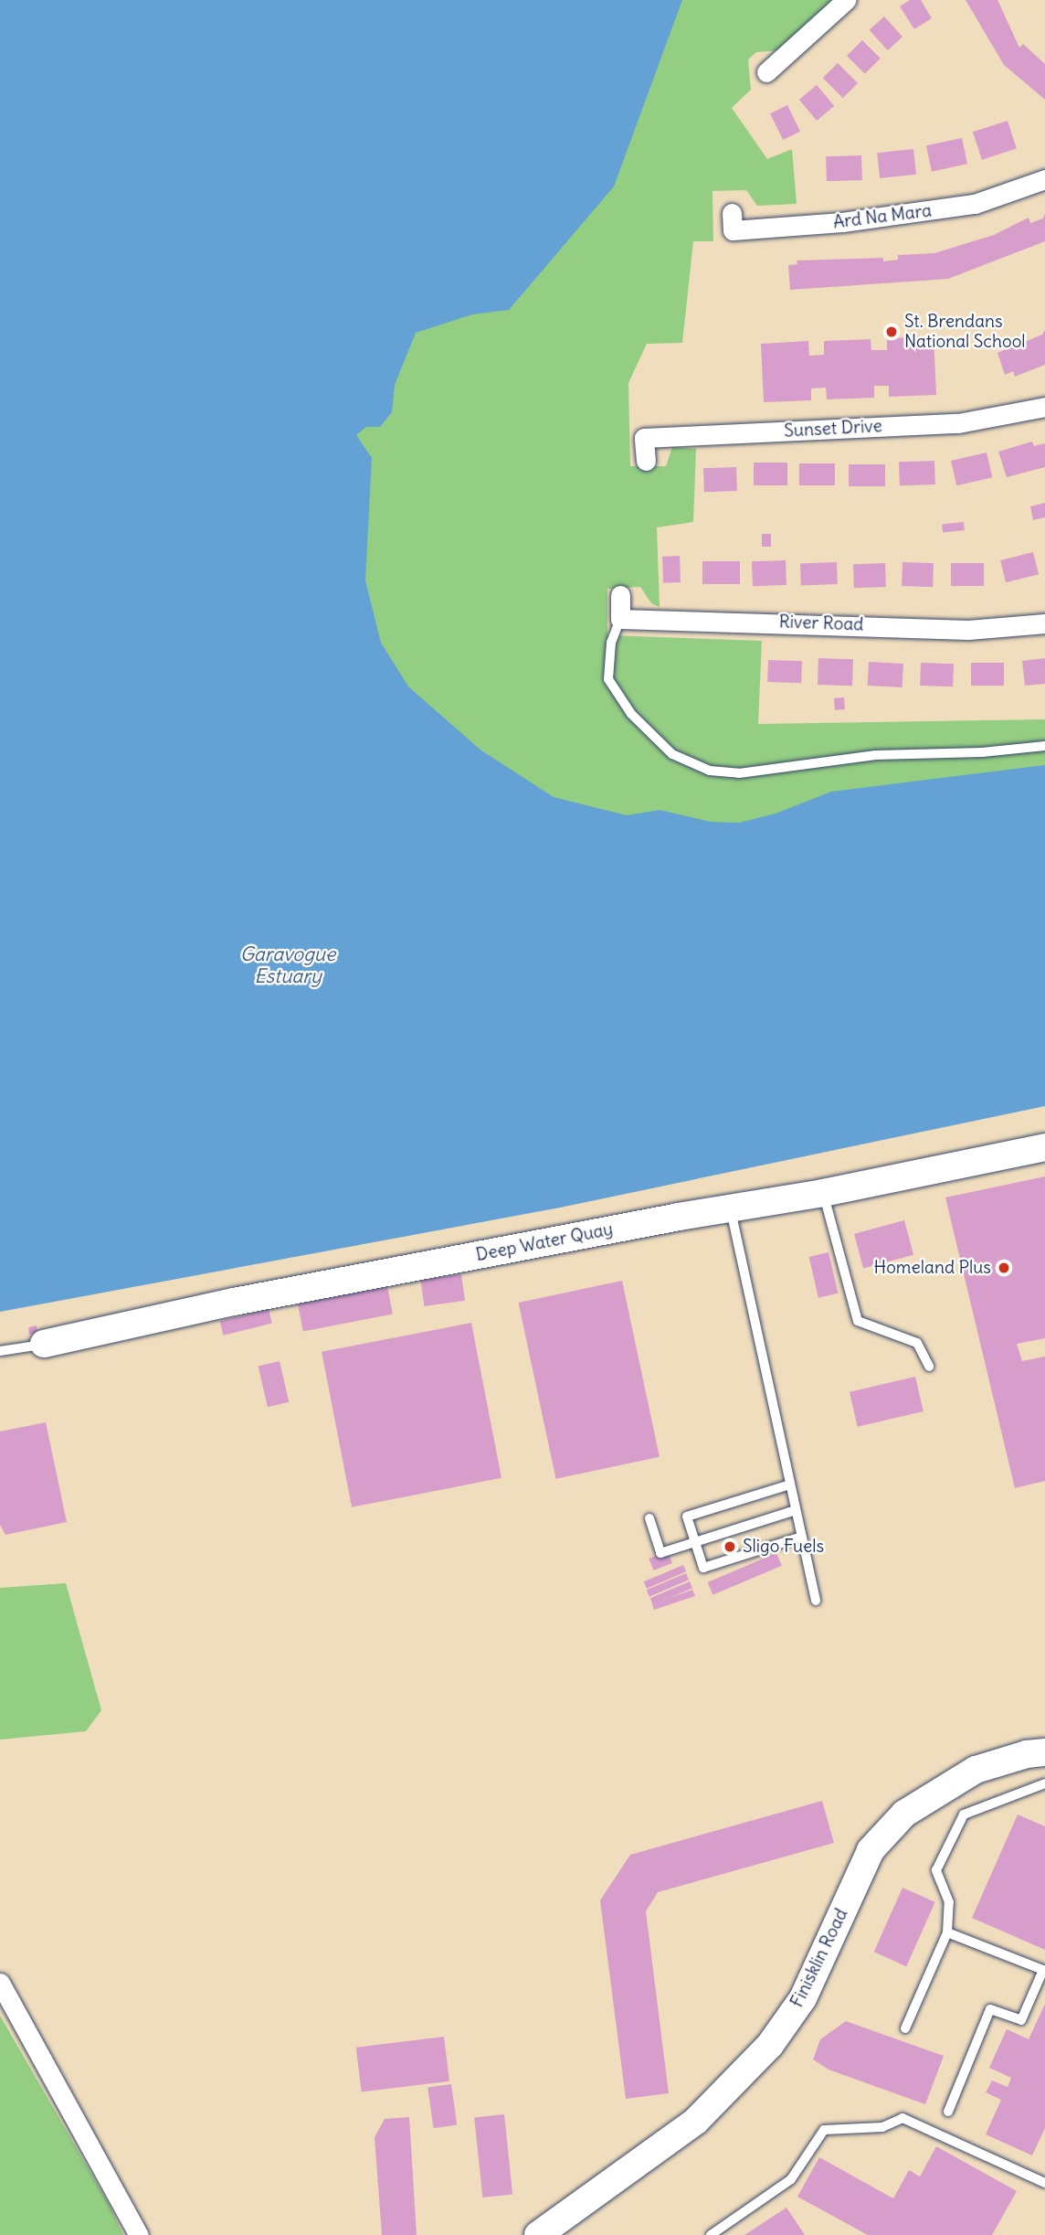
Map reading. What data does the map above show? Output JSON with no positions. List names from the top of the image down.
{
  "streets": {
    "street": [
      "Ard Na Mara",
      "Sunset Drive",
      "River Road",
      "Deep Water Quay",
      "Finisklin Road"
    ]
  },
  "water": ["Garavogue Estuary"],
  "places": ["St. Brendans National School", "Homeland Plus", "Sligo Fuels"]
}
